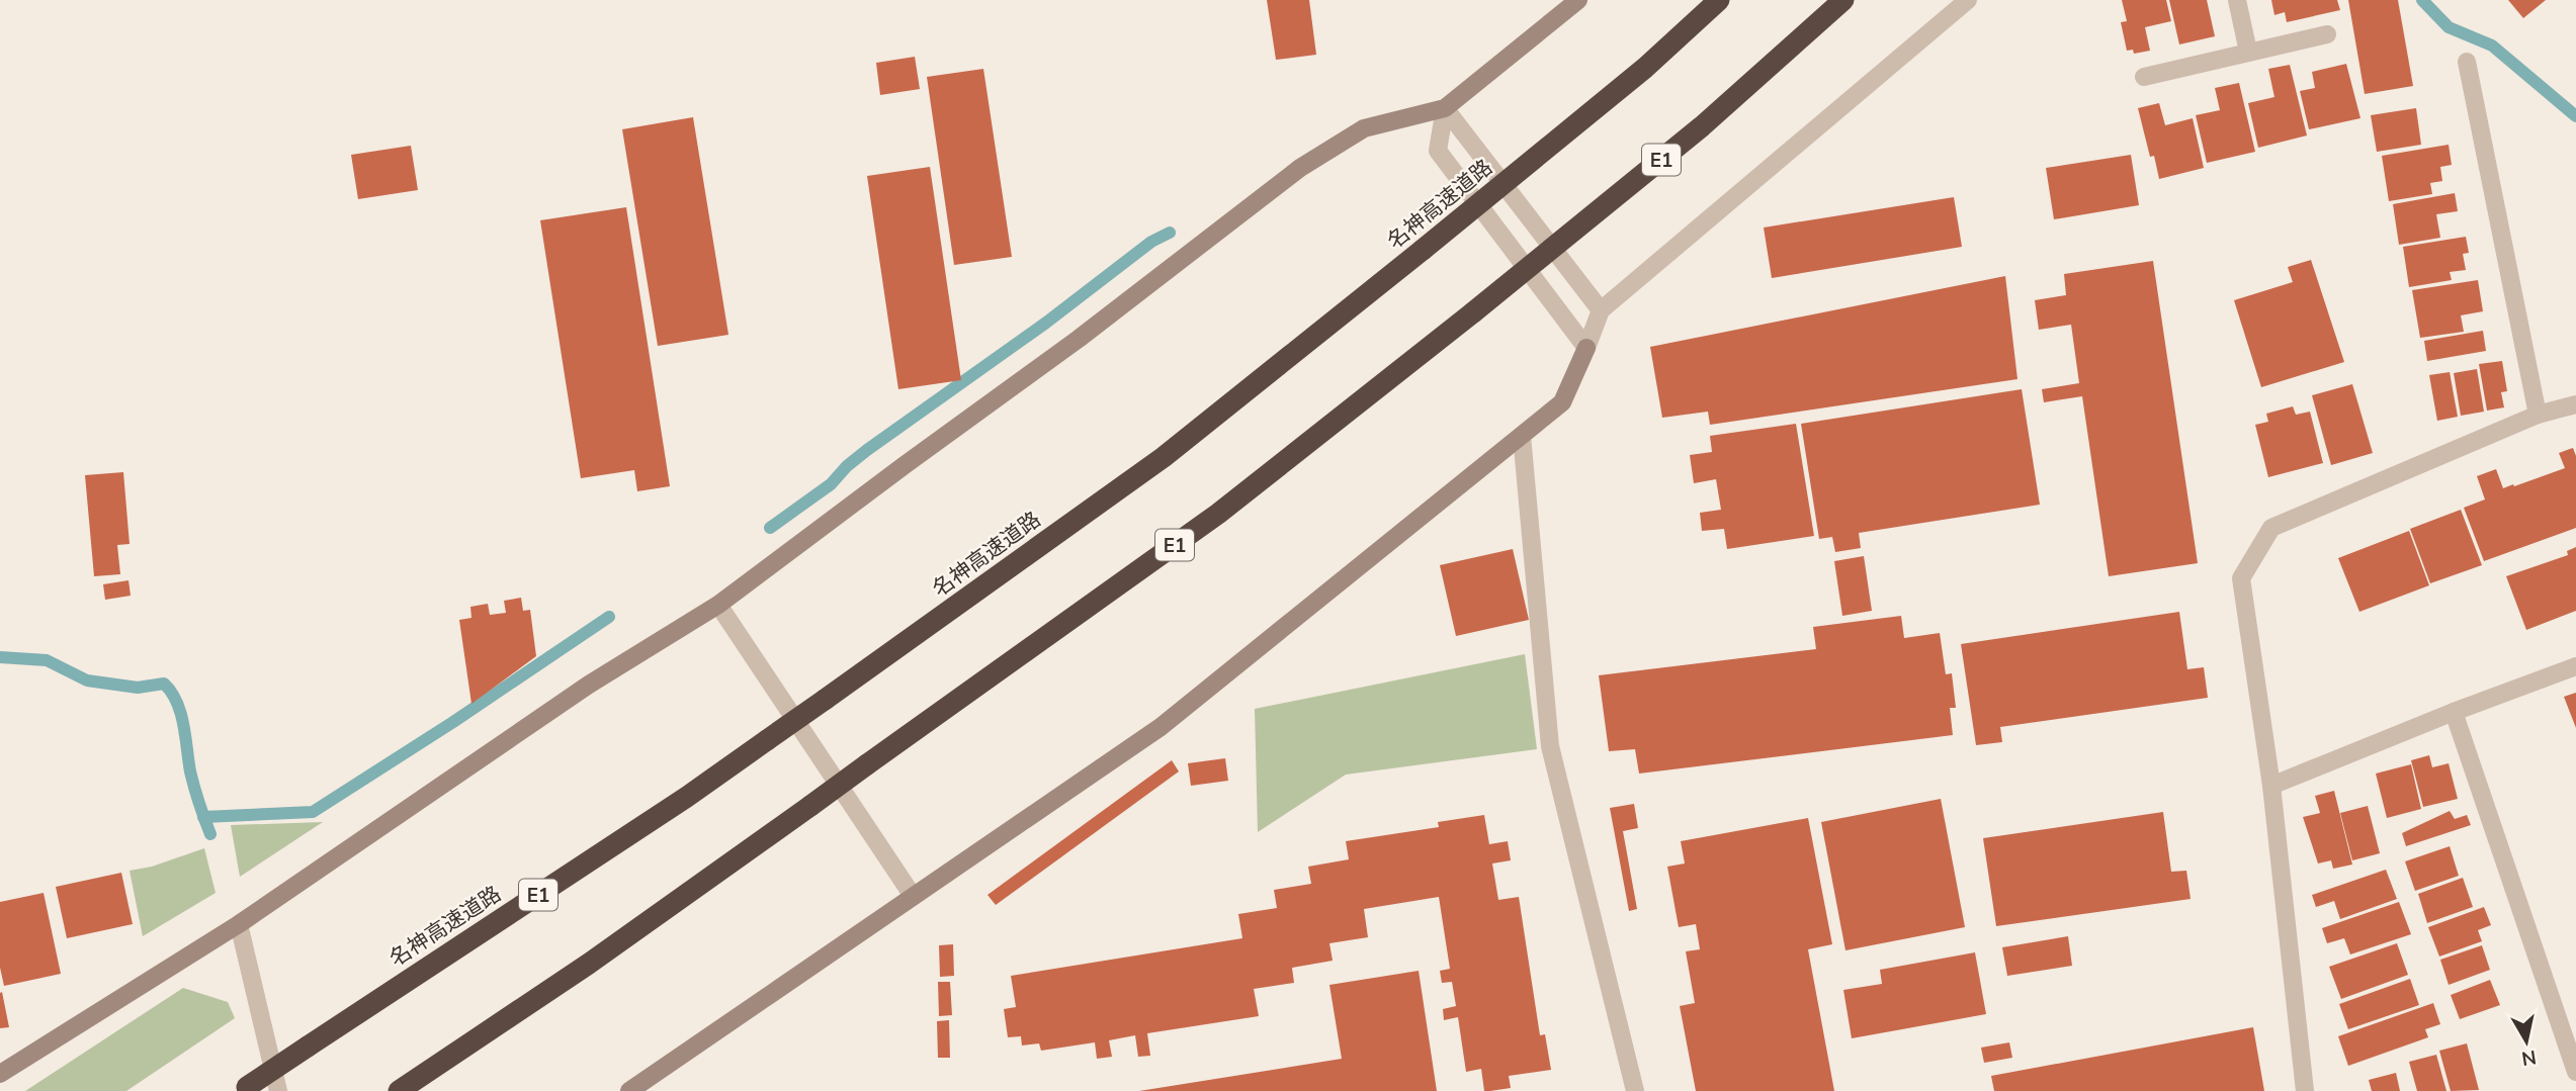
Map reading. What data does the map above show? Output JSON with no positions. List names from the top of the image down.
{
  "streets": {
    "highway": ["E1", "名神高速道路"]
  },
  "north": "bottom"
}
